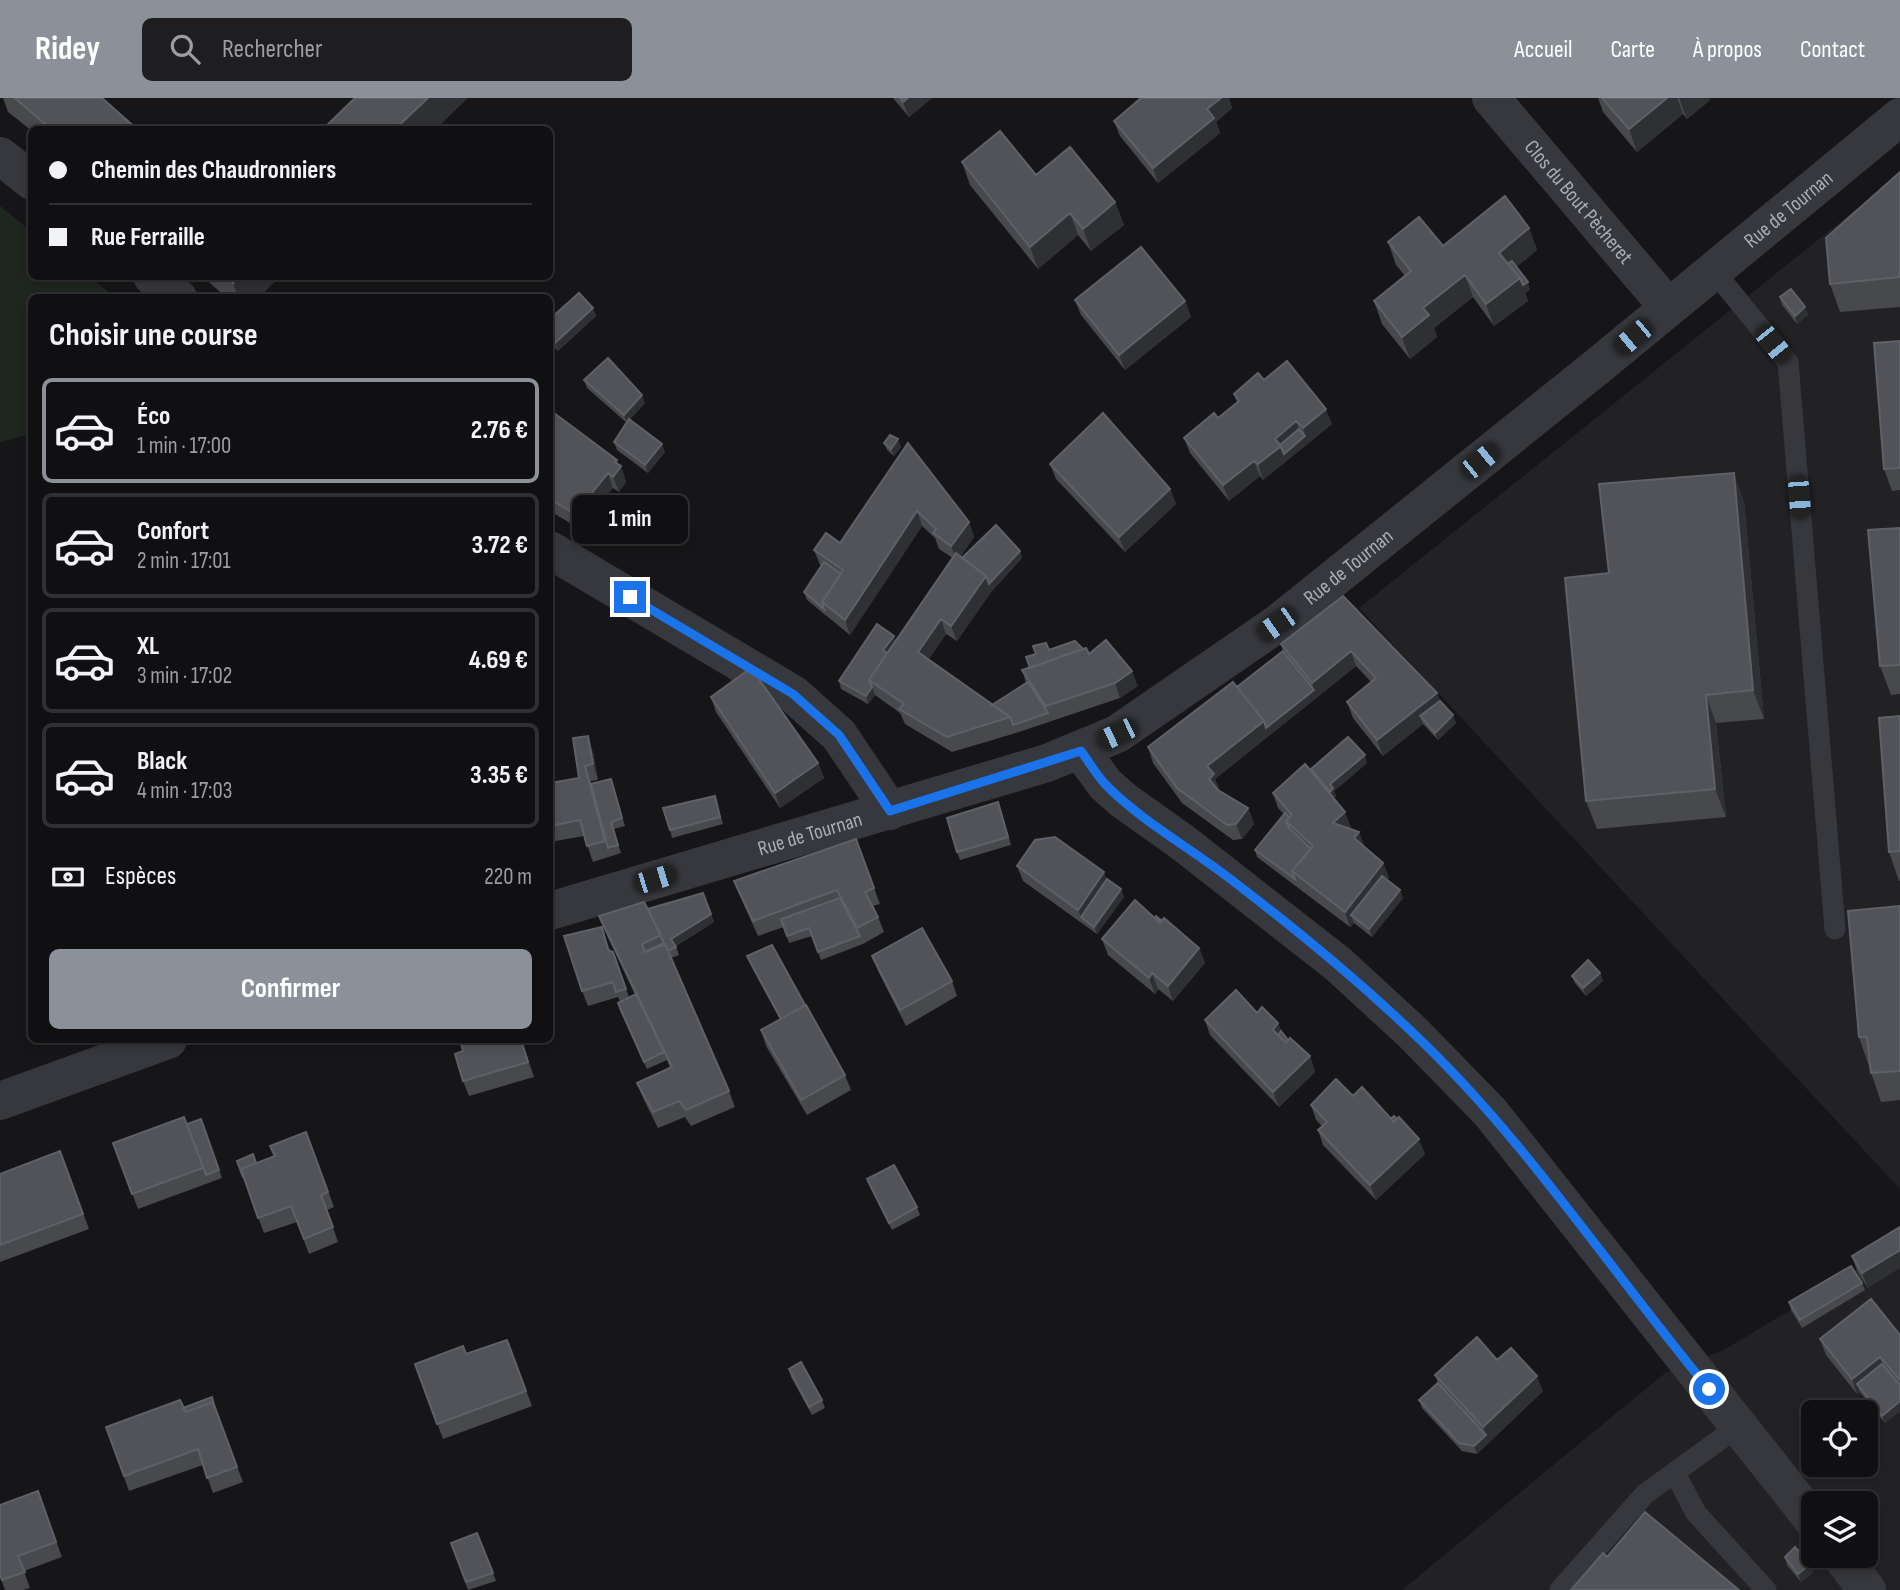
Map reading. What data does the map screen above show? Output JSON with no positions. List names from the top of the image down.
{
  "streets": {
    "street": ["Clos du Bout Pècheret", "Rue de Tournan"]
  },
  "crossings": [
    ["Clos du Bout Pècheret", "Rue de Tournan"]
  ],
  "page": {
    "header": "Ridey",
    "search": "Rechercher",
    "nav": [
      "Accueil",
      "Carte",
      "À propos",
      "Contact"
    ],
    "banner": ["Chemin des Chaudronniers", "Rue Ferraille"],
    "heading": "Choisir une course",
    "list": [
      {
        "name": "Éco",
        "note": "1 min · 17:00",
        "value": "2.76 €"
      },
      {
        "name": "Confort",
        "note": "2 min · 17:01",
        "value": "3.72 €"
      },
      {
        "name": "XL",
        "note": "3 min · 17:02",
        "value": "4.69 €"
      },
      {
        "name": "Black",
        "note": "4 min · 17:03",
        "value": "3.35 €"
      }
    ],
    "bubble": "1 min",
    "pay": ["Espèces", "220 m"],
    "buttons": "Confirmer"
  }
}
